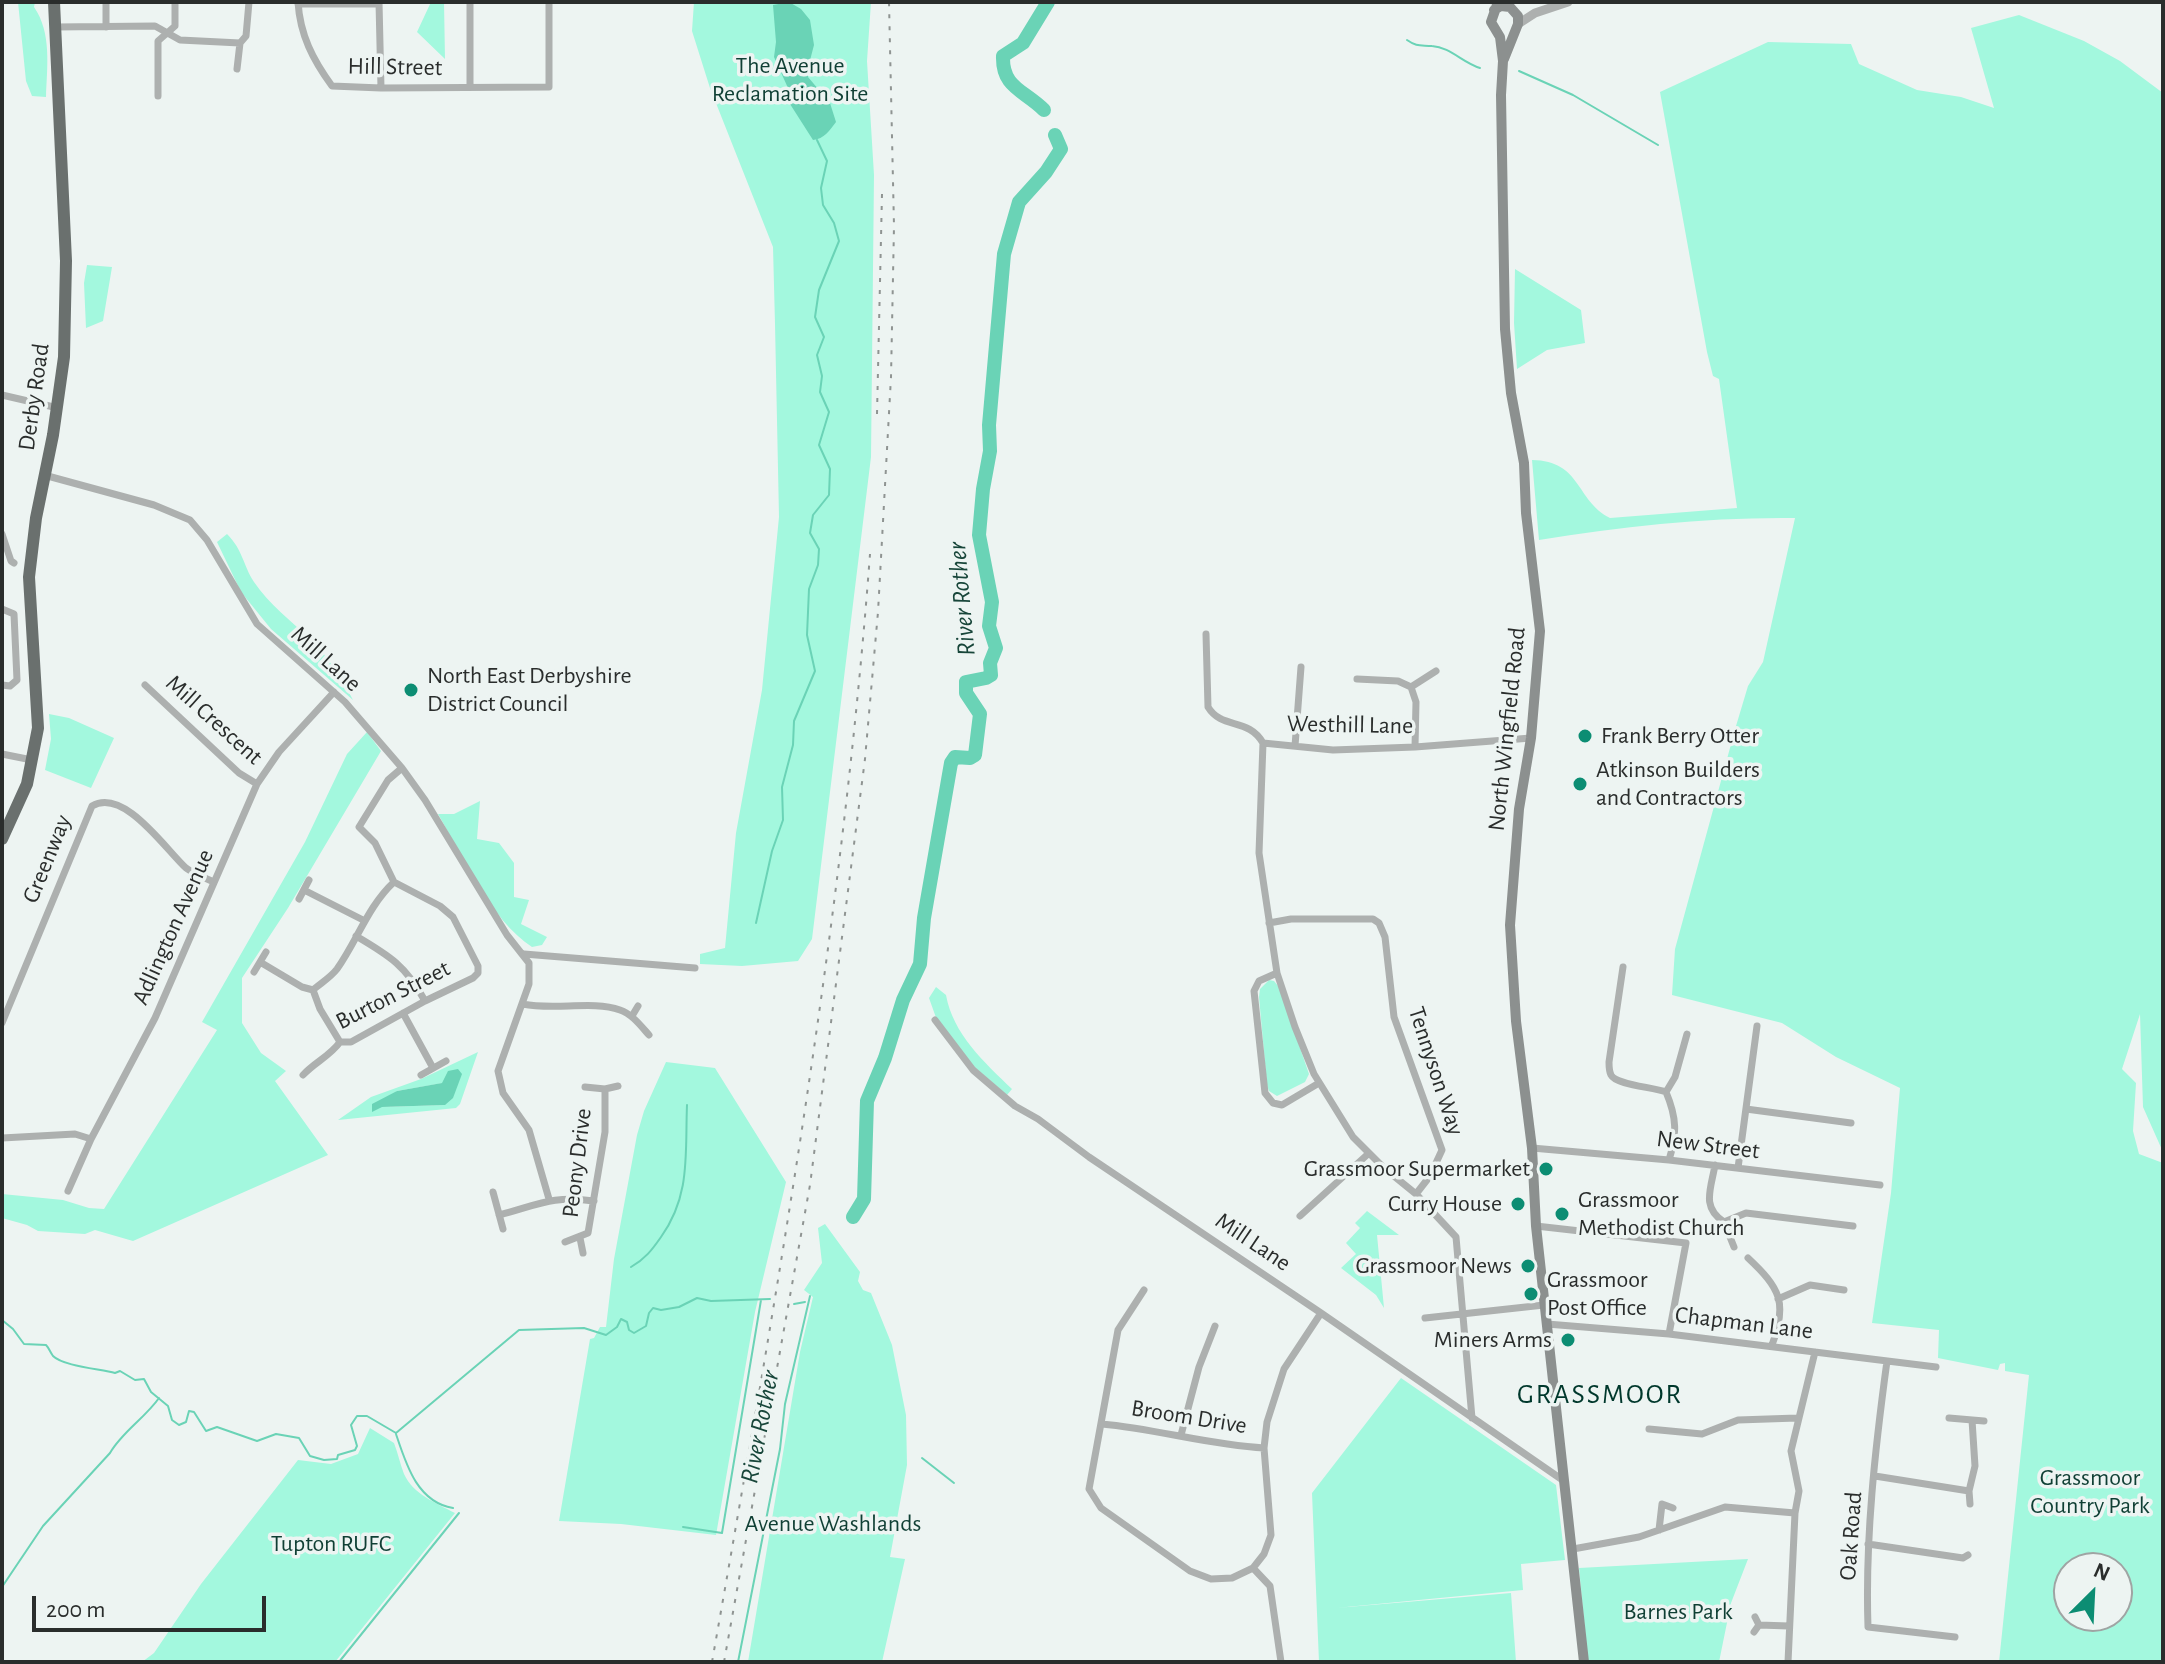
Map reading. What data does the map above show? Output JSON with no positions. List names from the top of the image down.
{
  "streets": {
    "highway": ["Derby Road"],
    "main road": ["North Wingfield Road"],
    "street": [
      "Hill Street",
      "Mill Lane",
      "Mill Crescent",
      "Westhill Lane",
      "Greenway",
      "Adlington Avenue",
      "Burton Street",
      "Tennyson Way",
      "New Street",
      "Peony Drive",
      "Chapman Lane",
      "Broom Drive",
      "Oak Road"
    ]
  },
  "crossings": [
    ["Derby Road", "Mill Lane"],
    ["Mill Lane", "North Wingfield Road"],
    ["Mill Lane", "Adlington Avenue"],
    ["Mill Lane", "Broom Drive"],
    ["Mill Crescent", "Adlington Avenue"],
    ["Westhill Lane", "North Wingfield Road"],
    ["North Wingfield Road", "New Street"],
    ["North Wingfield Road", "Chapman Lane"],
    ["Greenway", "Adlington Avenue"],
    ["Chapman Lane", "Oak Road"]
  ],
  "districts": ["GRASSMOOR"],
  "water": ["River Rother"],
  "parks": [
    "The Avenue Reclamation Site",
    "Grassmoor Country Park",
    "Avenue Washlands",
    "Tupton RUFC",
    "Barnes Park"
  ],
  "places": [
    "North East Derbyshire District Council",
    "Frank Berry Otter",
    "Atkinson Builders and Contractors",
    "Grassmoor Supermarket",
    "Curry House",
    "Grassmoor Methodist Church",
    "Grassmoor News",
    "Grassmoor Post Office",
    "Miners Arms"
  ],
  "scale_bar": "200 m",
  "north": "top right"
}
